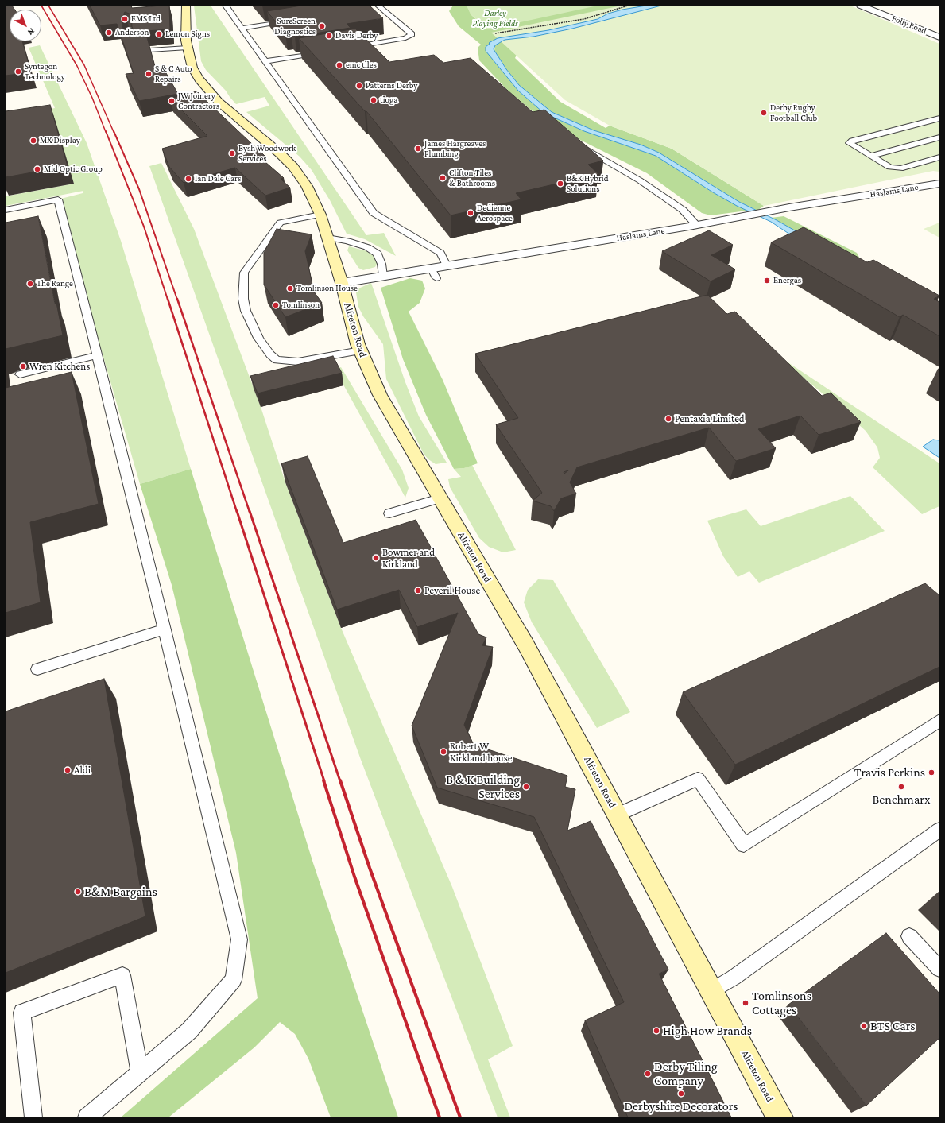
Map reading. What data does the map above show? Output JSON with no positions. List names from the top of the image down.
{
  "streets": {
    "street": ["Folly Road", "Haslams Lane", "Alfreton Road"]
  },
  "crossings": [
    ["Haslams Lane", "Alfreton Road"]
  ],
  "parks": ["Darley Playing Fields"],
  "places": [
    "EMS Ltd",
    "SureScreen Diagnostics",
    "Anderson",
    "Lemon Signs",
    "Davis Derby",
    "emc tiles",
    "Syntegon Technology",
    "S & C Auto Repairs",
    "Patterns Derby",
    "tioga",
    "JW Joinery Contractors",
    "Derby Rugby Football Club",
    "MX Display",
    "James Hargreaves Plumbing",
    "Bysh Woodwork Services",
    "Mid Optic Group",
    "Clifton Tiles & Bathrooms",
    "Ian Dale Cars",
    "B&K Hybrid Solutions",
    "Dedienne Aerospace",
    "Energas",
    "The Range",
    "Tomlinson House",
    "Tomlinson",
    "Wren Kitchens",
    "Pentaxia Limited",
    "Bowmer and Kirkland",
    "Peveril House",
    "Robert W Kirkland house",
    "Aldi",
    "Travis Perkins",
    "B & K Building Services",
    "Benchmarx",
    "B&M Bargains",
    "Tomlinsons Cottages",
    "BTS Cars",
    "High How Brands",
    "Derby Tiling Company",
    "Derbyshire Decorators"
  ],
  "north": "bottom right"
}
